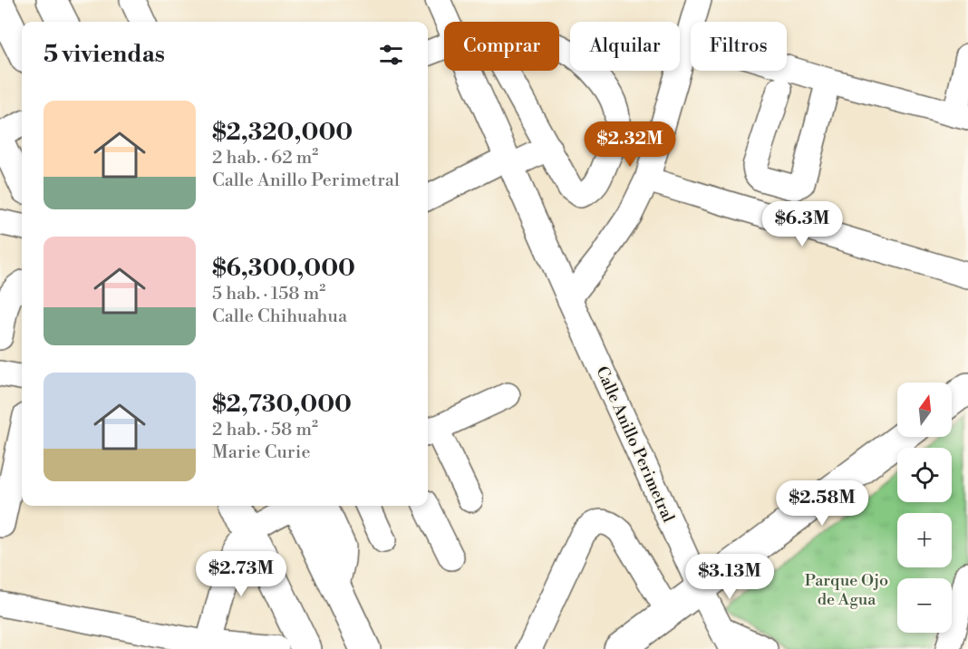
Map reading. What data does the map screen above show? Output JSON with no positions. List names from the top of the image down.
{
  "streets": {
    "street": ["Calle Anillo Perimetral"]
  },
  "parks": ["Parque Ojo de Agua"],
  "north": "top",
  "page": {
    "chip": ["Comprar", "Alquilar", "Filtros"],
    "heading": "5 viviendas",
    "list": [
      {
        "name": "$2,320,000",
        "note": "2 hab. · 62 m² · Calle Anillo Perimetral"
      },
      {
        "name": "$6,300,000",
        "note": "5 hab. · 158 m² · Calle Chihuahua"
      },
      {
        "name": "$2,730,000",
        "note": "2 hab. · 58 m² · Marie Curie"
      }
    ],
    "price": [
      "$2.32M",
      "$6.3M",
      "$2.58M",
      "$2.73M",
      "$3.13M"
    ],
    "map_buttons": ["+", "−"]
  }
}
